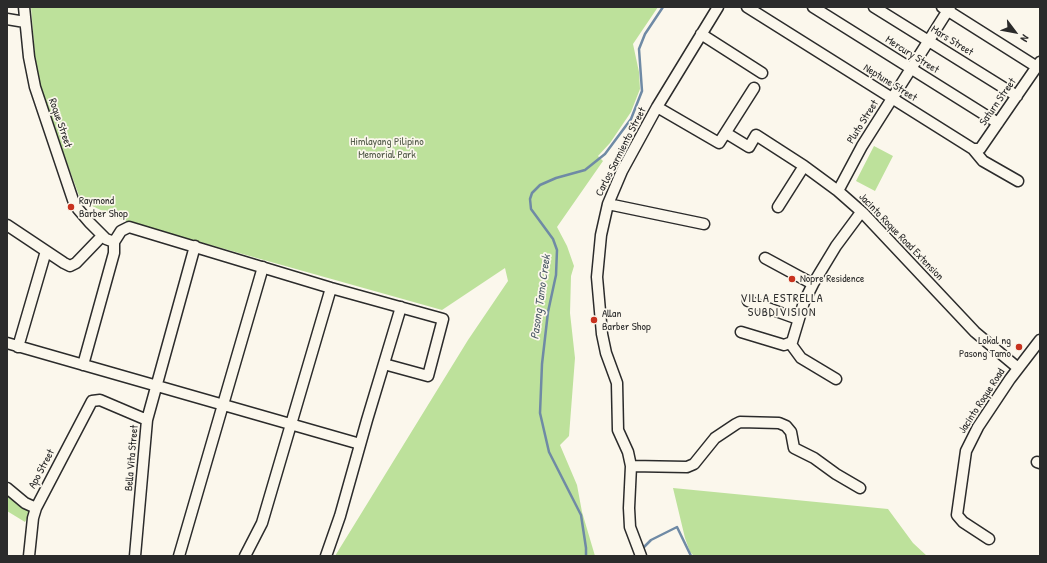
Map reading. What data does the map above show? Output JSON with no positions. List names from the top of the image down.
{
  "streets": {
    "street": [
      "Mars Street",
      "Mercury Street",
      "Neptune Street",
      "Saturn Street",
      "Pluto Street",
      "Roque Street",
      "Carlos Sarmiento Street",
      "Jacinto Roque Road Extension",
      "Jacinto Roque Road",
      "Bella Vita Street",
      "Apo Street"
    ]
  },
  "crossings": [
    ["Mars Street", "Saturn Street"],
    ["Mars Street", "Pluto Street"],
    ["Mercury Street", "Saturn Street"],
    ["Mercury Street", "Pluto Street"],
    ["Neptune Street", "Saturn Street"],
    ["Neptune Street", "Pluto Street"],
    ["Pluto Street", "Jacinto Roque Road Extension"],
    ["Jacinto Roque Road Extension", "Jacinto Roque Road"],
    ["Bella Vita Street", "Apo Street"]
  ],
  "districts": ["VILLA ESTRELLA SUBDIVISION"],
  "water": ["Pasong Tamo Creek"],
  "parks": ["Himlayang Pilipino Memorial Park"],
  "places": [
    "Raymond Barber Shop",
    "Nopre Residence",
    "Allan Barber Shop",
    "Lokal ng Pasong Tamo"
  ],
  "north": "bottom right"
}
